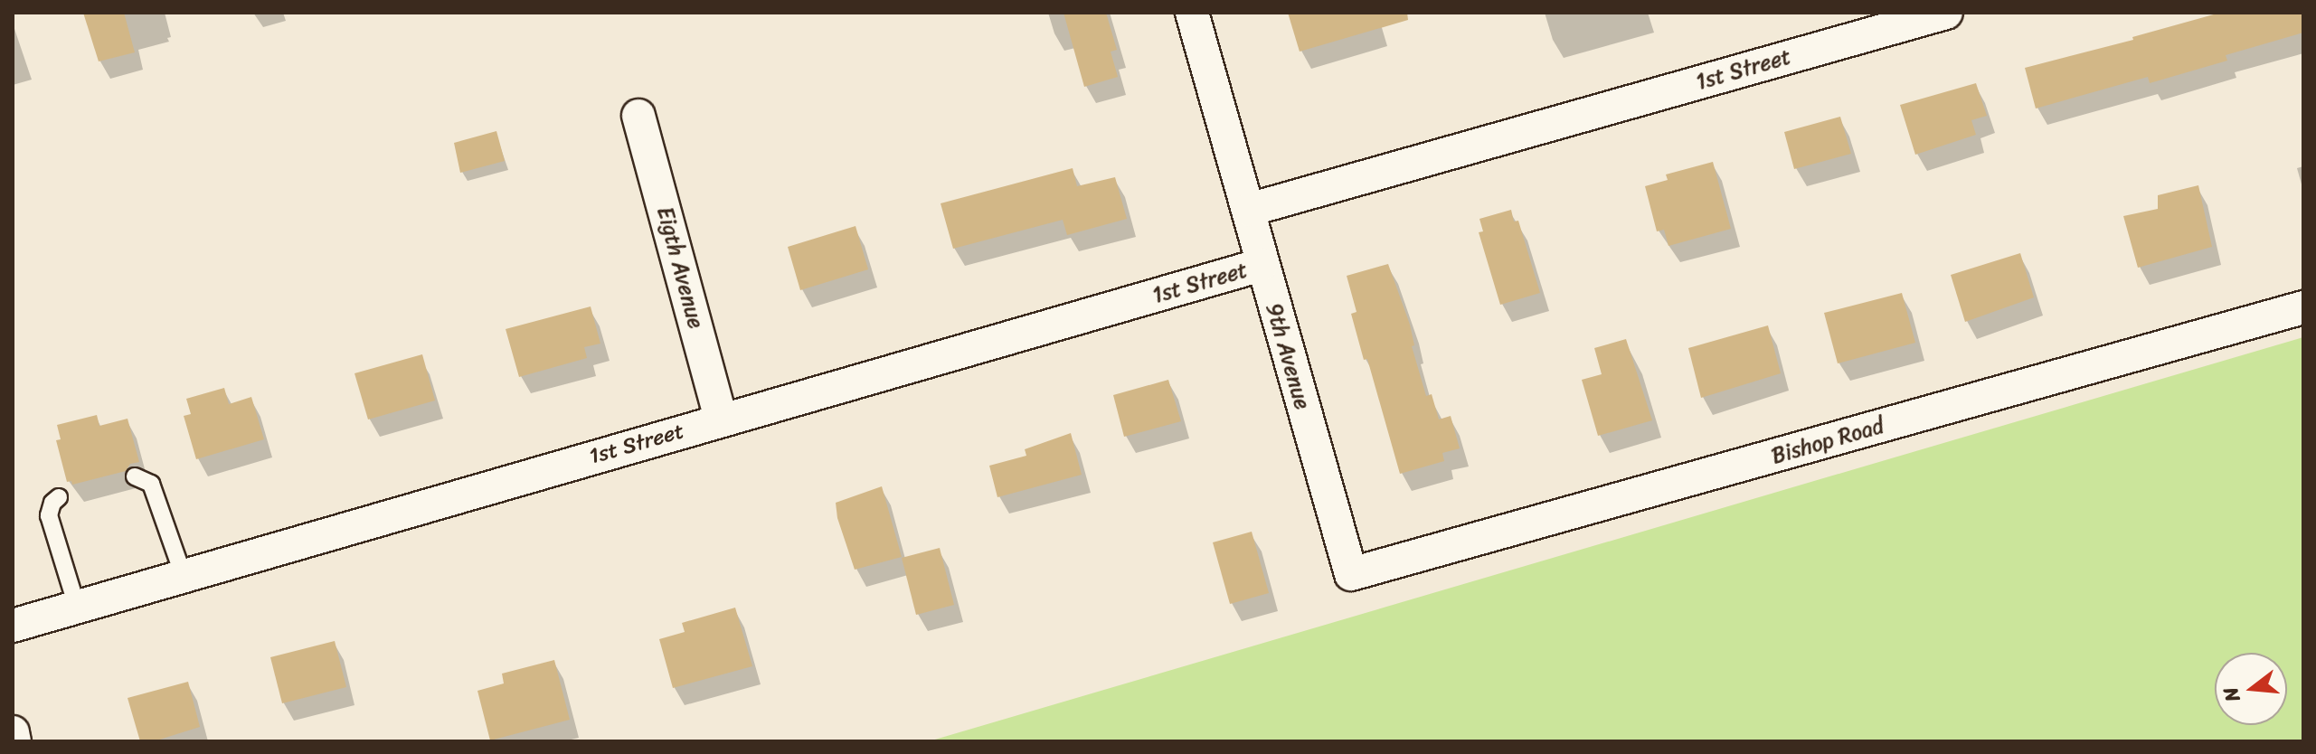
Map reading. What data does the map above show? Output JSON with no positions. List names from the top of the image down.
{
  "streets": {
    "street": [
      "1st Street",
      "Eigth Avenue",
      "9th Avenue",
      "Bishop Road"
    ]
  },
  "crossings": [
    ["1st Street", "Eigth Avenue"],
    ["1st Street", "9th Avenue"],
    ["9th Avenue", "Bishop Road"]
  ],
  "north": "left"
}
